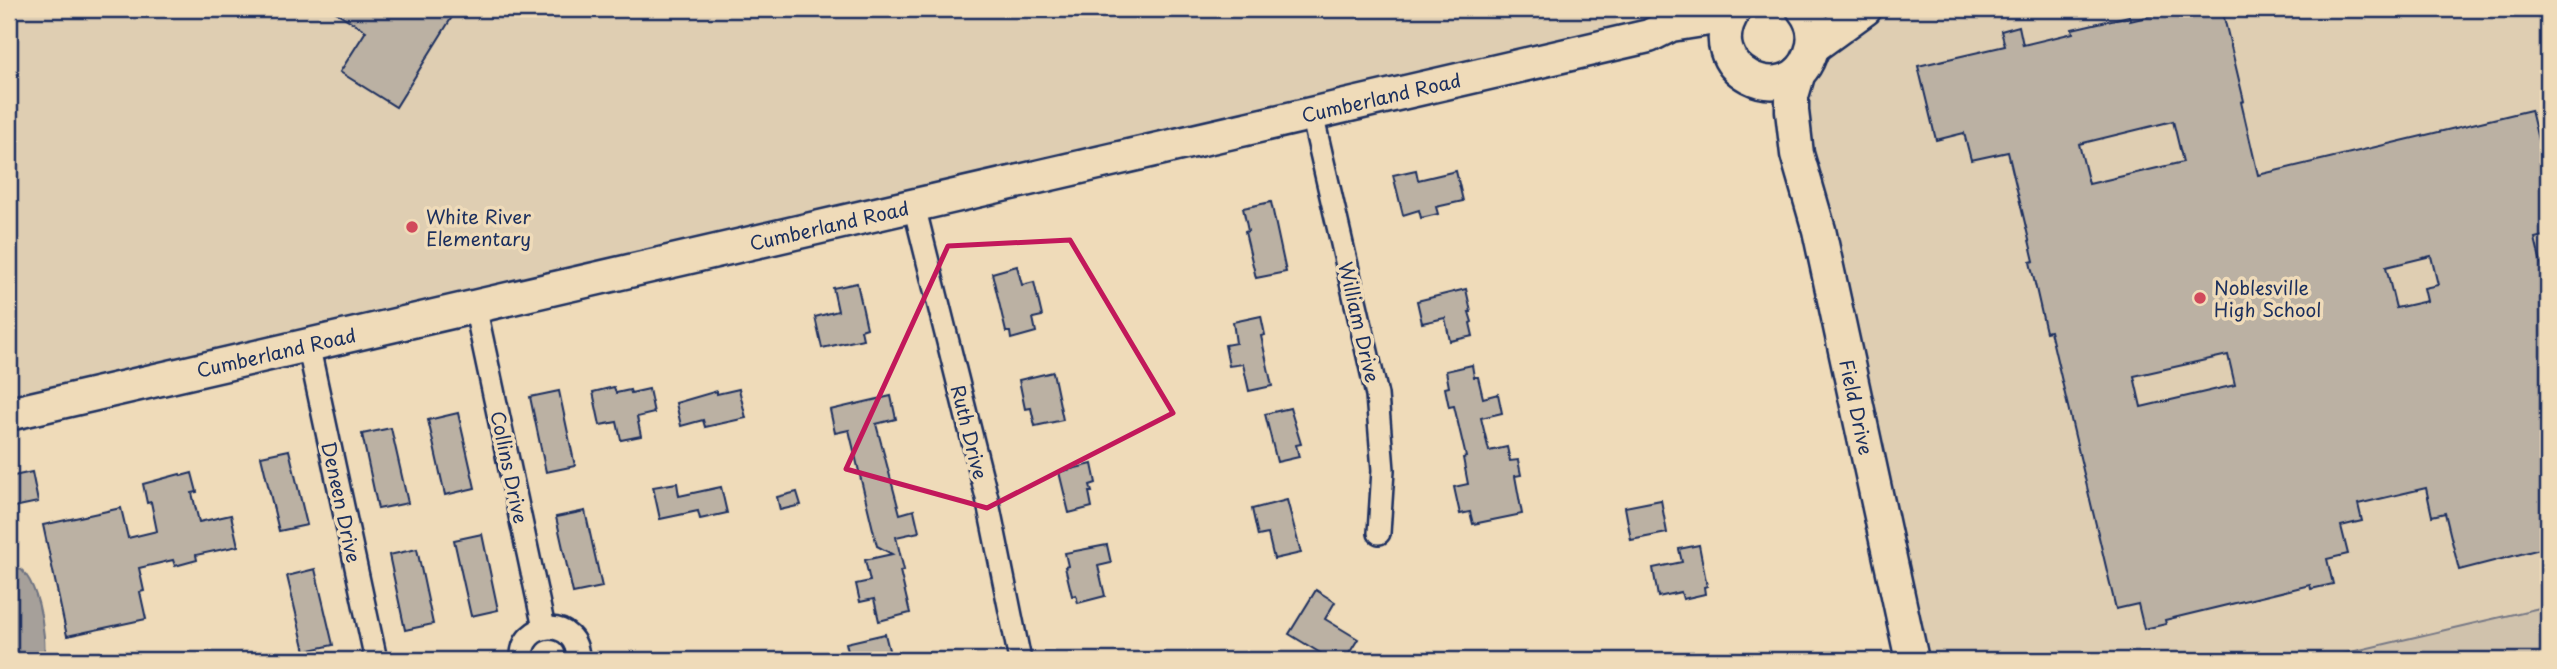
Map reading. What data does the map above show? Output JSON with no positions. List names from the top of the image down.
{
  "streets": {
    "street": [
      "Cumberland Road",
      "William Drive",
      "Field Drive",
      "Ruth Drive",
      "Collins Drive",
      "Deneen Drive"
    ]
  },
  "crossings": [
    ["Cumberland Road", "William Drive"],
    ["Cumberland Road", "Ruth Drive"],
    ["Cumberland Road", "Collins Drive"],
    ["Cumberland Road", "Deneen Drive"]
  ],
  "places": ["White River Elementary", "Noblesville High School"]
}
